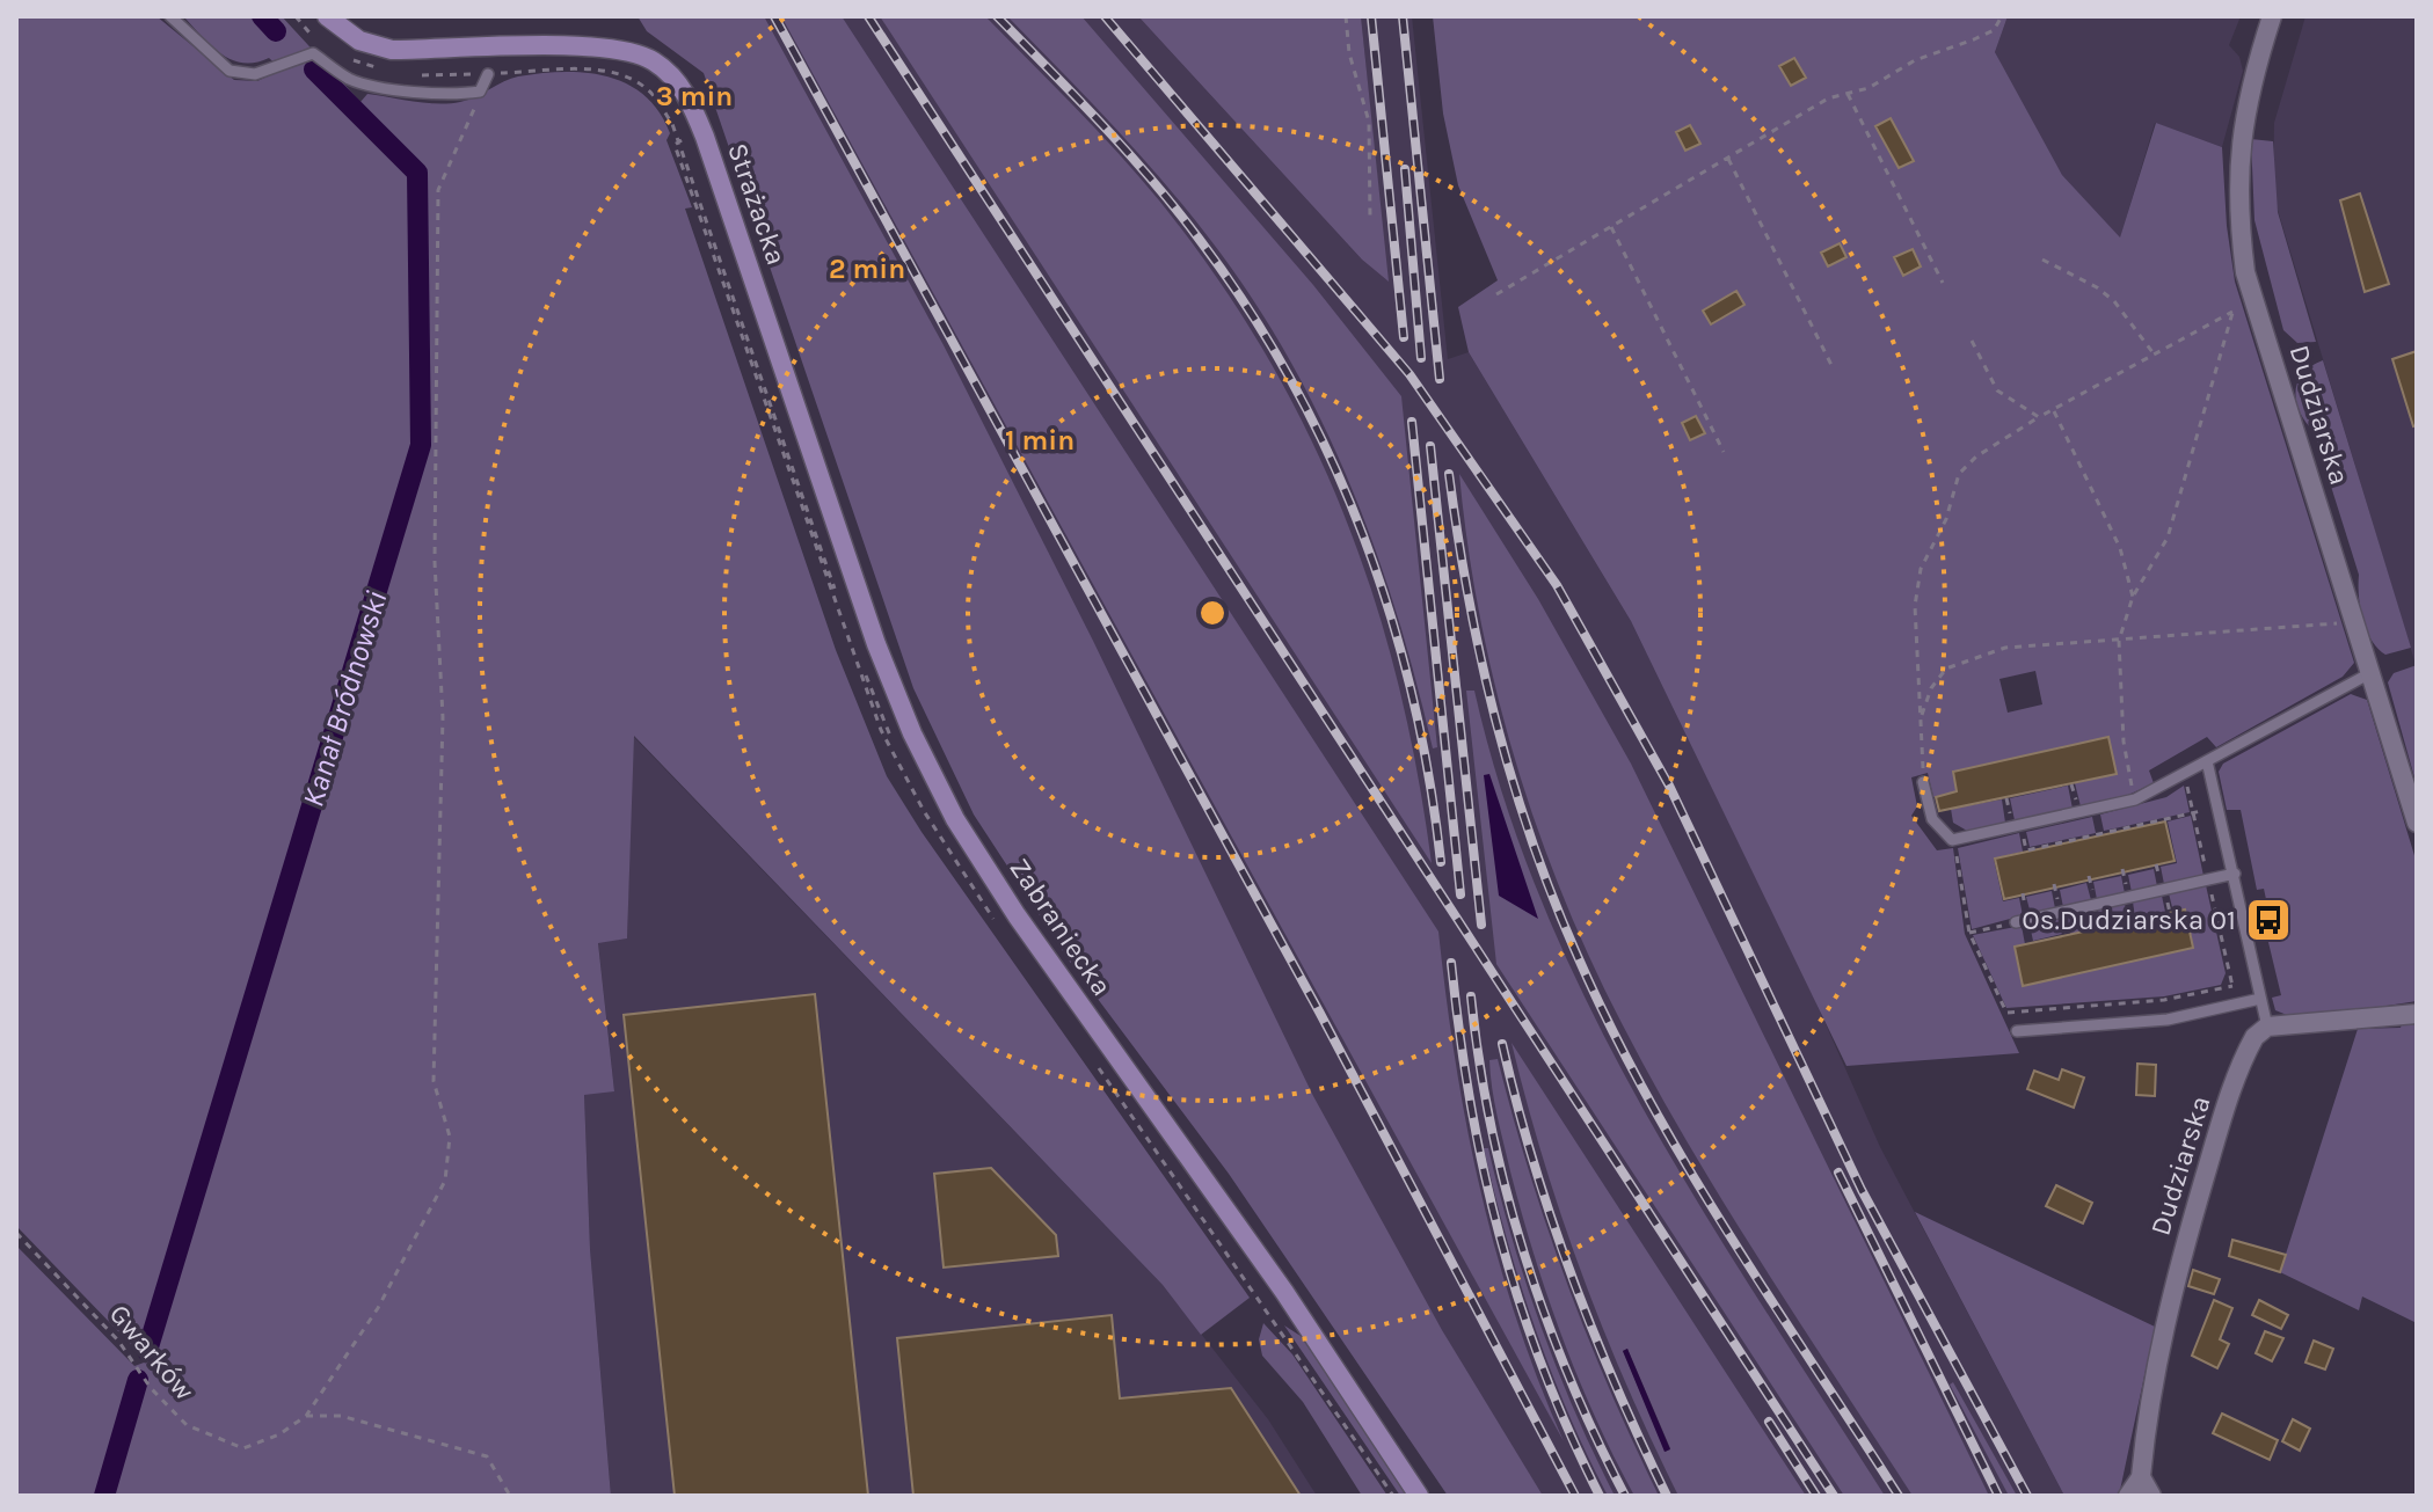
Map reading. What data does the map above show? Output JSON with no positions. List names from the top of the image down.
{
  "streets": {
    "main road": ["Strażacka", "Zabraniecka"],
    "street": ["Dudziarska"],
    "path": ["Gwarków"]
  },
  "crossings": [
    ["Strażacka", "Zabraniecka"]
  ],
  "water": ["Kanał Bródnowski"],
  "places": {
    "bus stop": ["Os.Dudziarska 01"]
  },
  "rings": ["3 min", "2 min", "1 min"]
}
